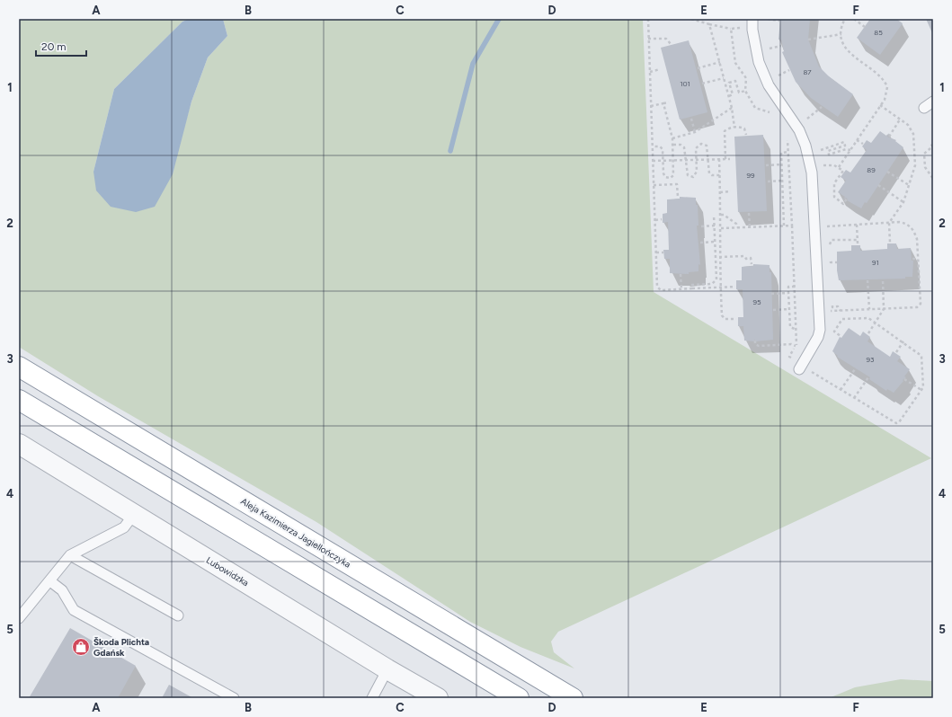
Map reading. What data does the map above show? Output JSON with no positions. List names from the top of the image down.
{
  "streets": {
    "highway": ["Aleja Kazimierza Jagiellończyka"],
    "street": ["Lubowidzka"]
  },
  "places": {
    "shop": ["Škoda Plichta Gdańsk"]
  },
  "house_numbers": [
    "85",
    "87",
    "101",
    "89",
    "99",
    "91",
    "95",
    "93"
  ],
  "scale_bar": "20 m",
  "grid": {
    "columns": [
      "A",
      "B",
      "C",
      "D",
      "E",
      "F"
    ],
    "rows": [
      "1",
      "2",
      "3",
      "4",
      "5"
    ]
  }
}
